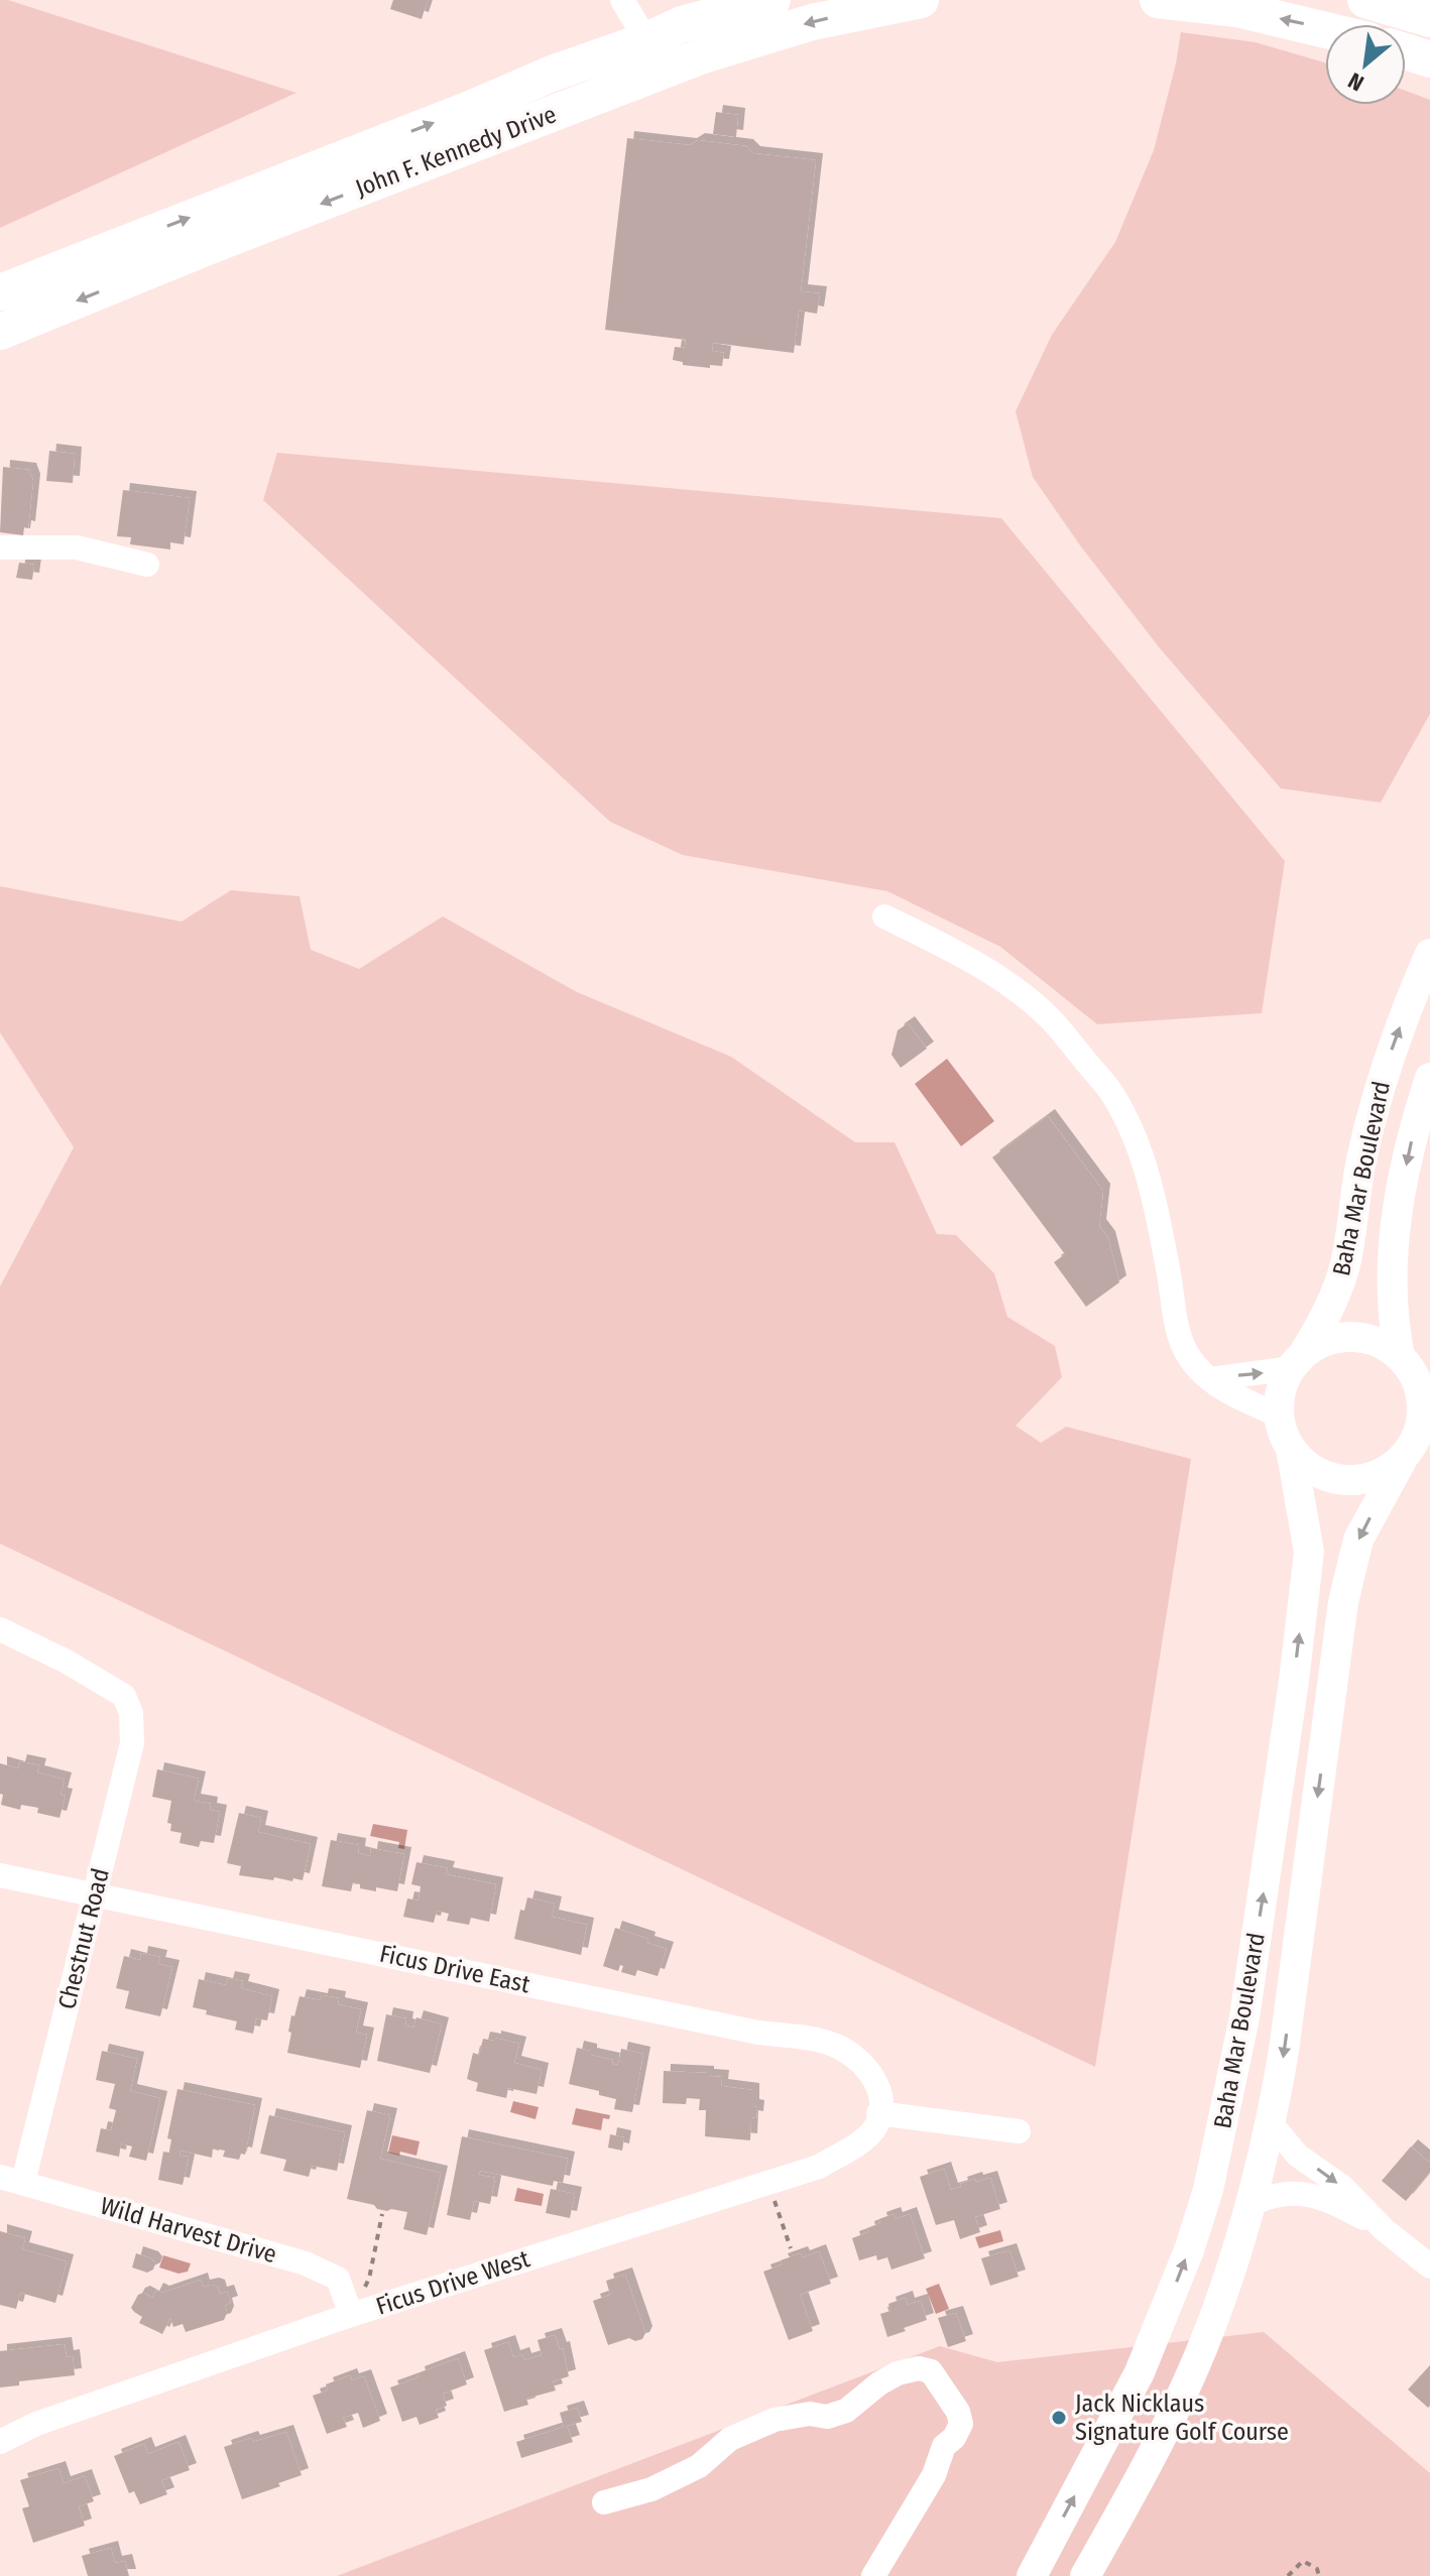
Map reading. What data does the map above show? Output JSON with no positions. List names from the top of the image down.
{
  "streets": {
    "highway": ["John F. Kennedy Drive"],
    "main road": ["Baha Mar Boulevard"],
    "street": [
      "Chestnut Road",
      "Ficus Drive East",
      "Wild Harvest Drive",
      "Ficus Drive West"
    ]
  },
  "crossings": [
    ["Chestnut Road", "Ficus Drive East"],
    ["Chestnut Road", "Wild Harvest Drive"],
    ["Ficus Drive East", "Ficus Drive West"],
    ["Wild Harvest Drive", "Ficus Drive West"]
  ],
  "places": ["Jack Nicklaus Signature Golf Course"],
  "north": "bottom left"
}
